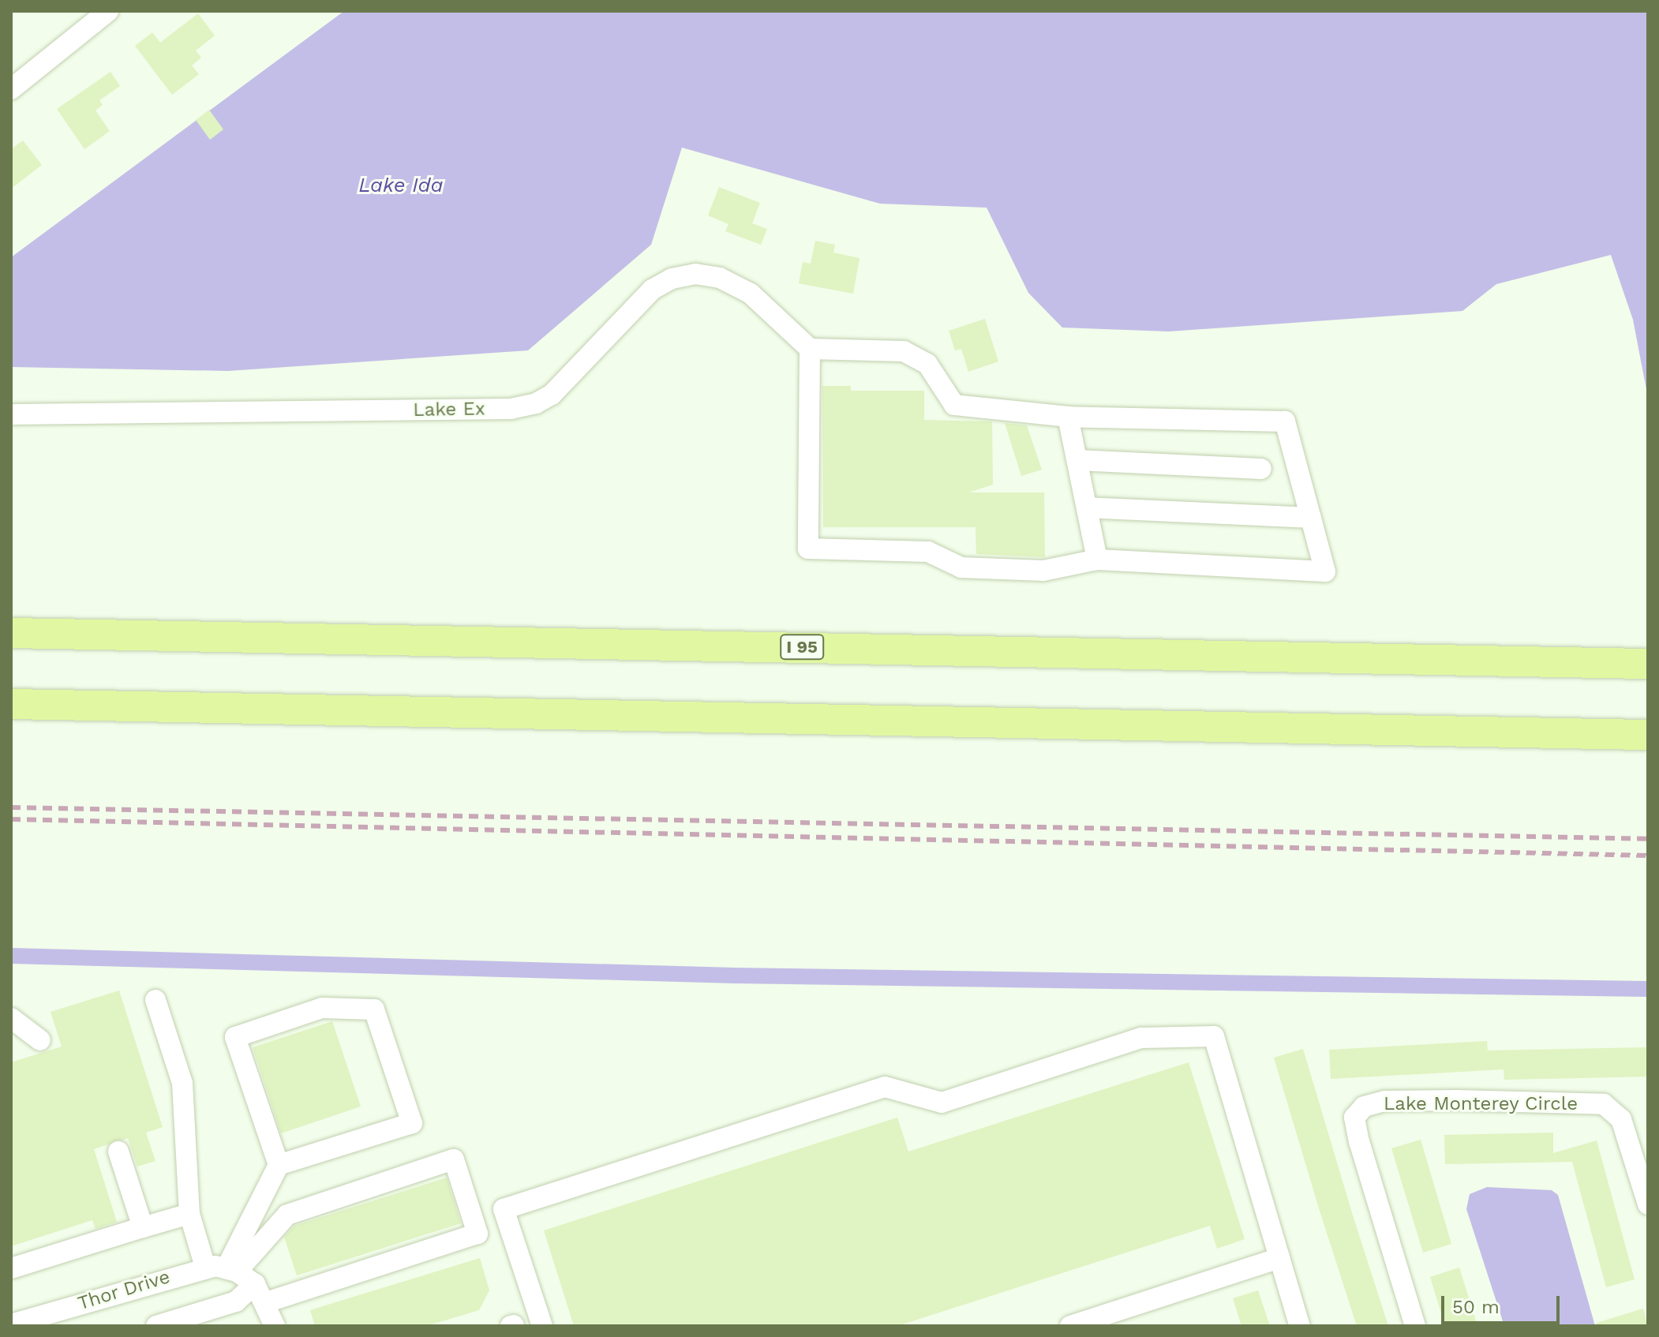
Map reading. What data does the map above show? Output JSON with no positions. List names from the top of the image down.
{
  "streets": {
    "highway": ["I 95"],
    "street": ["Lake Ex", "Lake Monterey Circle", "Thor Drive"]
  },
  "water": ["Lake Ida"],
  "scale_bar": "50 m"
}
